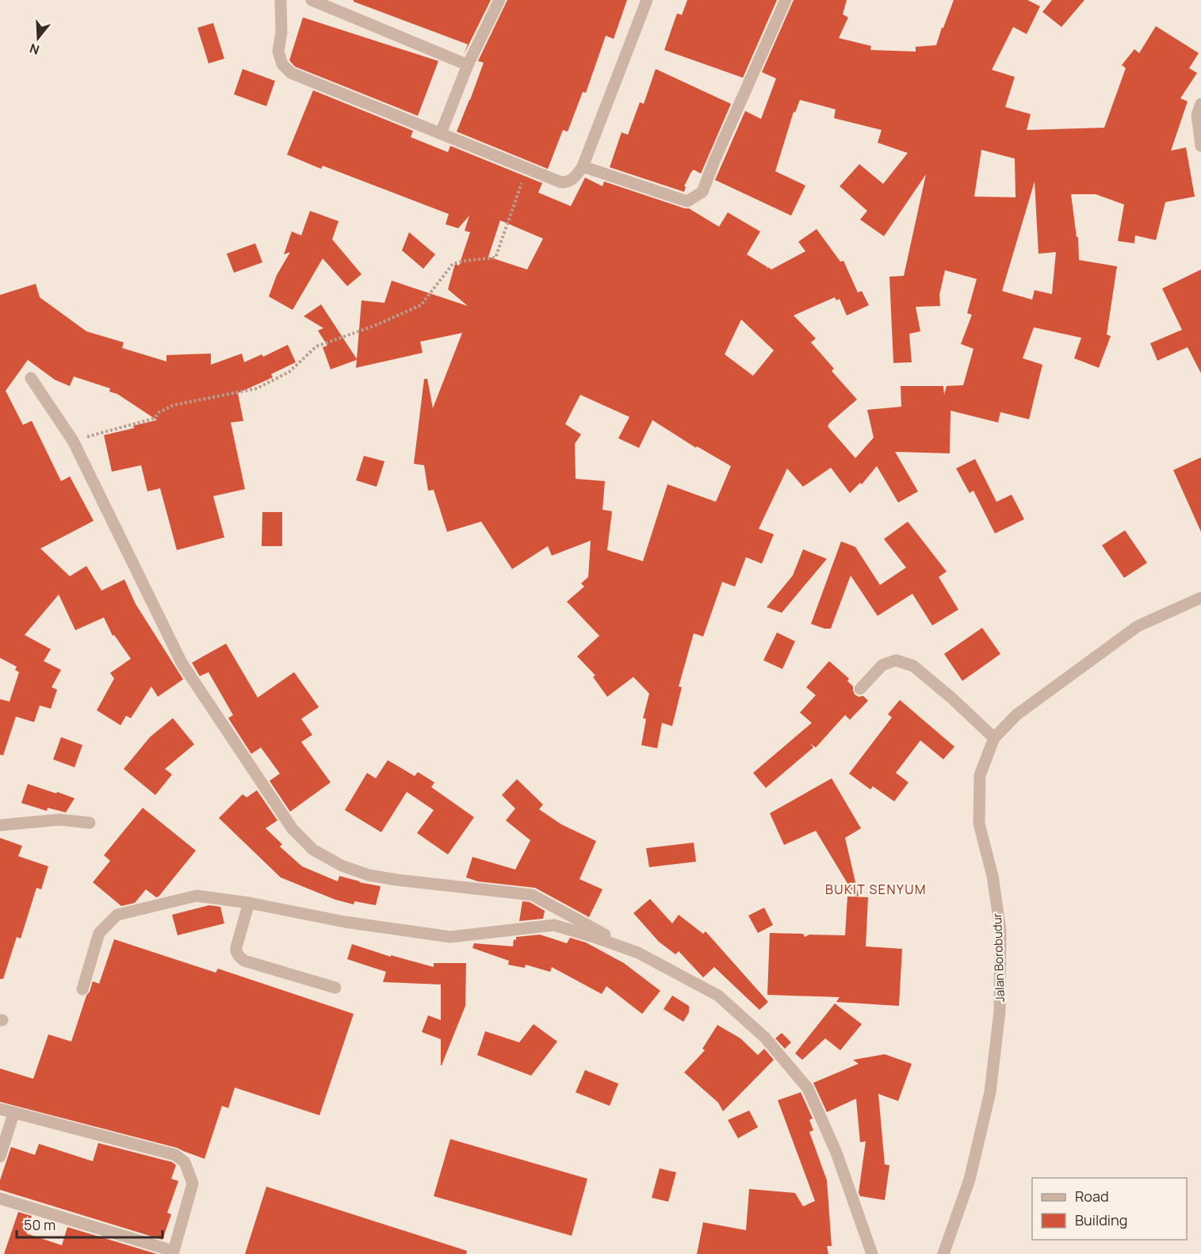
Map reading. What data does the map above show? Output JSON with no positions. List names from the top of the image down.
{
  "streets": {
    "street": ["Jalan Borobudur"]
  },
  "districts": ["BUKIT SENYUM"],
  "legend": ["Road", "Building"],
  "scale_bar": "50 m",
  "north": "bottom"
}
